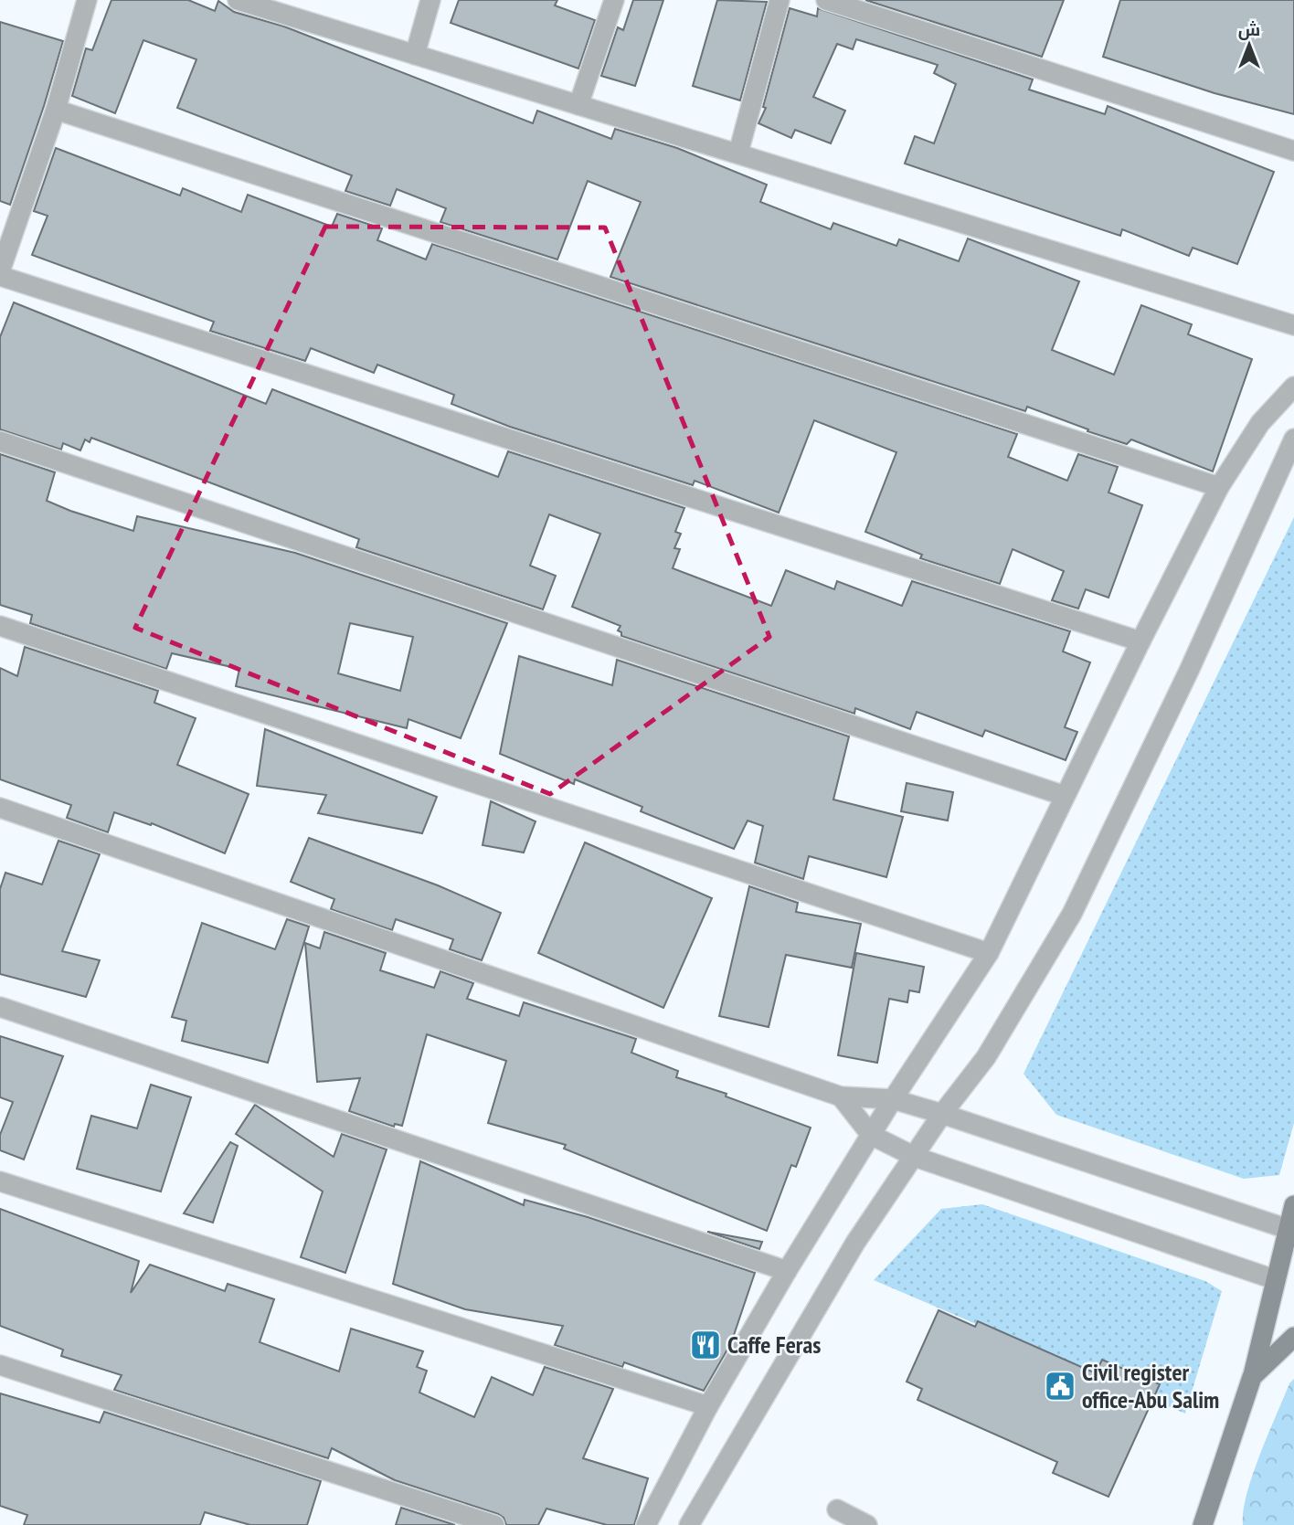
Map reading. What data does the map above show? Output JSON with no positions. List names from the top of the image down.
{
  "places": {
    "restaurant": ["Caffe Feras"],
    "public building": ["Civil register office-Abu Salim"]
  },
  "north": "top"
}
